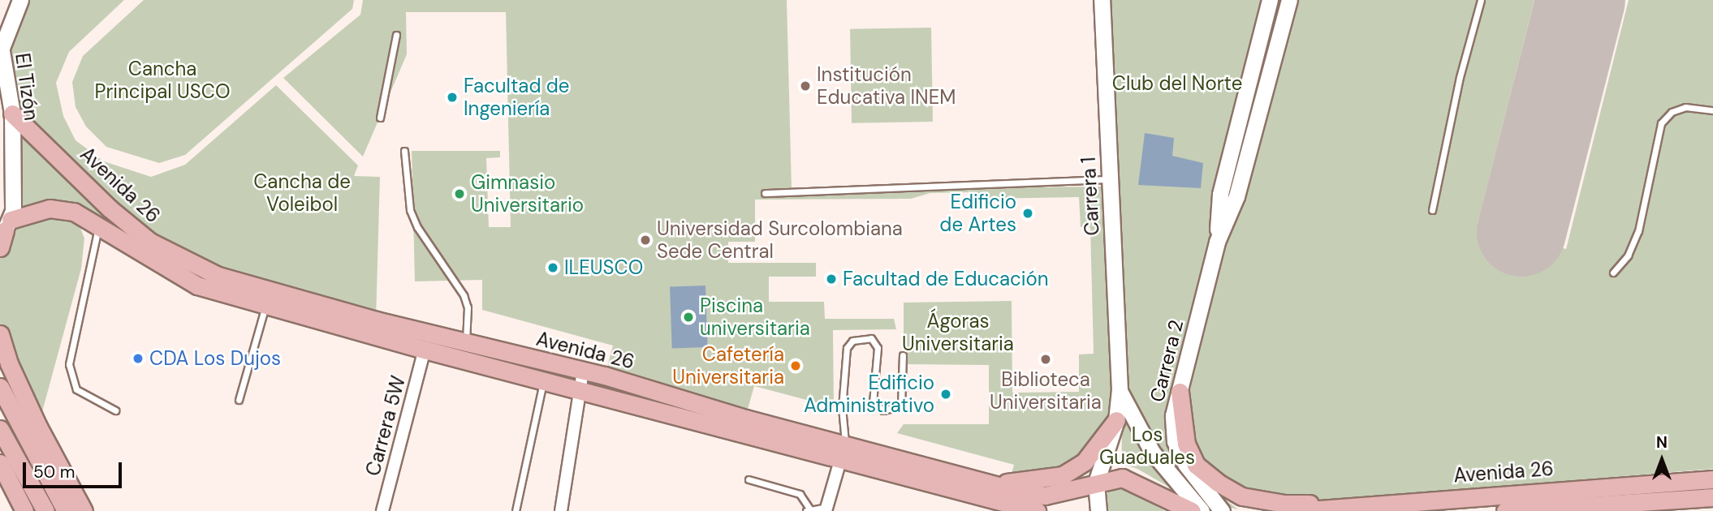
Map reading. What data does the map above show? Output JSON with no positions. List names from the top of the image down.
{
  "streets": {
    "main road": [
      "El Tizón",
      "Avenida 26",
      "Carrera 1",
      "Carrera 2"
    ],
    "street": ["Carrera 5W"]
  },
  "crossings": [
    ["El Tizón", "Avenida 26"],
    ["Avenida 26", "Carrera 1"],
    ["Avenida 26", "Carrera 5W"],
    ["Carrera 1", "Carrera 2"]
  ],
  "parks": [
    "Cancha Principal USCO",
    "Club del Norte",
    "Cancha de Voleibol",
    "Ágoras Universitaria",
    "Los Guaduales"
  ],
  "places": [
    "Institución Educativa INEM",
    "Facultad de Ingeniería",
    "Gimnasio Universitario",
    "Edificio de Artes",
    "Universidad Surcolombiana Sede Central",
    "ILEUSCO",
    "Facultad de Educación",
    "Piscina universitaria",
    "CDA Los Dujos",
    "Biblioteca Universitaria",
    "Cafetería Universitaria",
    "Edificio Administrativo"
  ],
  "scale_bar": "50 m",
  "north": "top"
}
